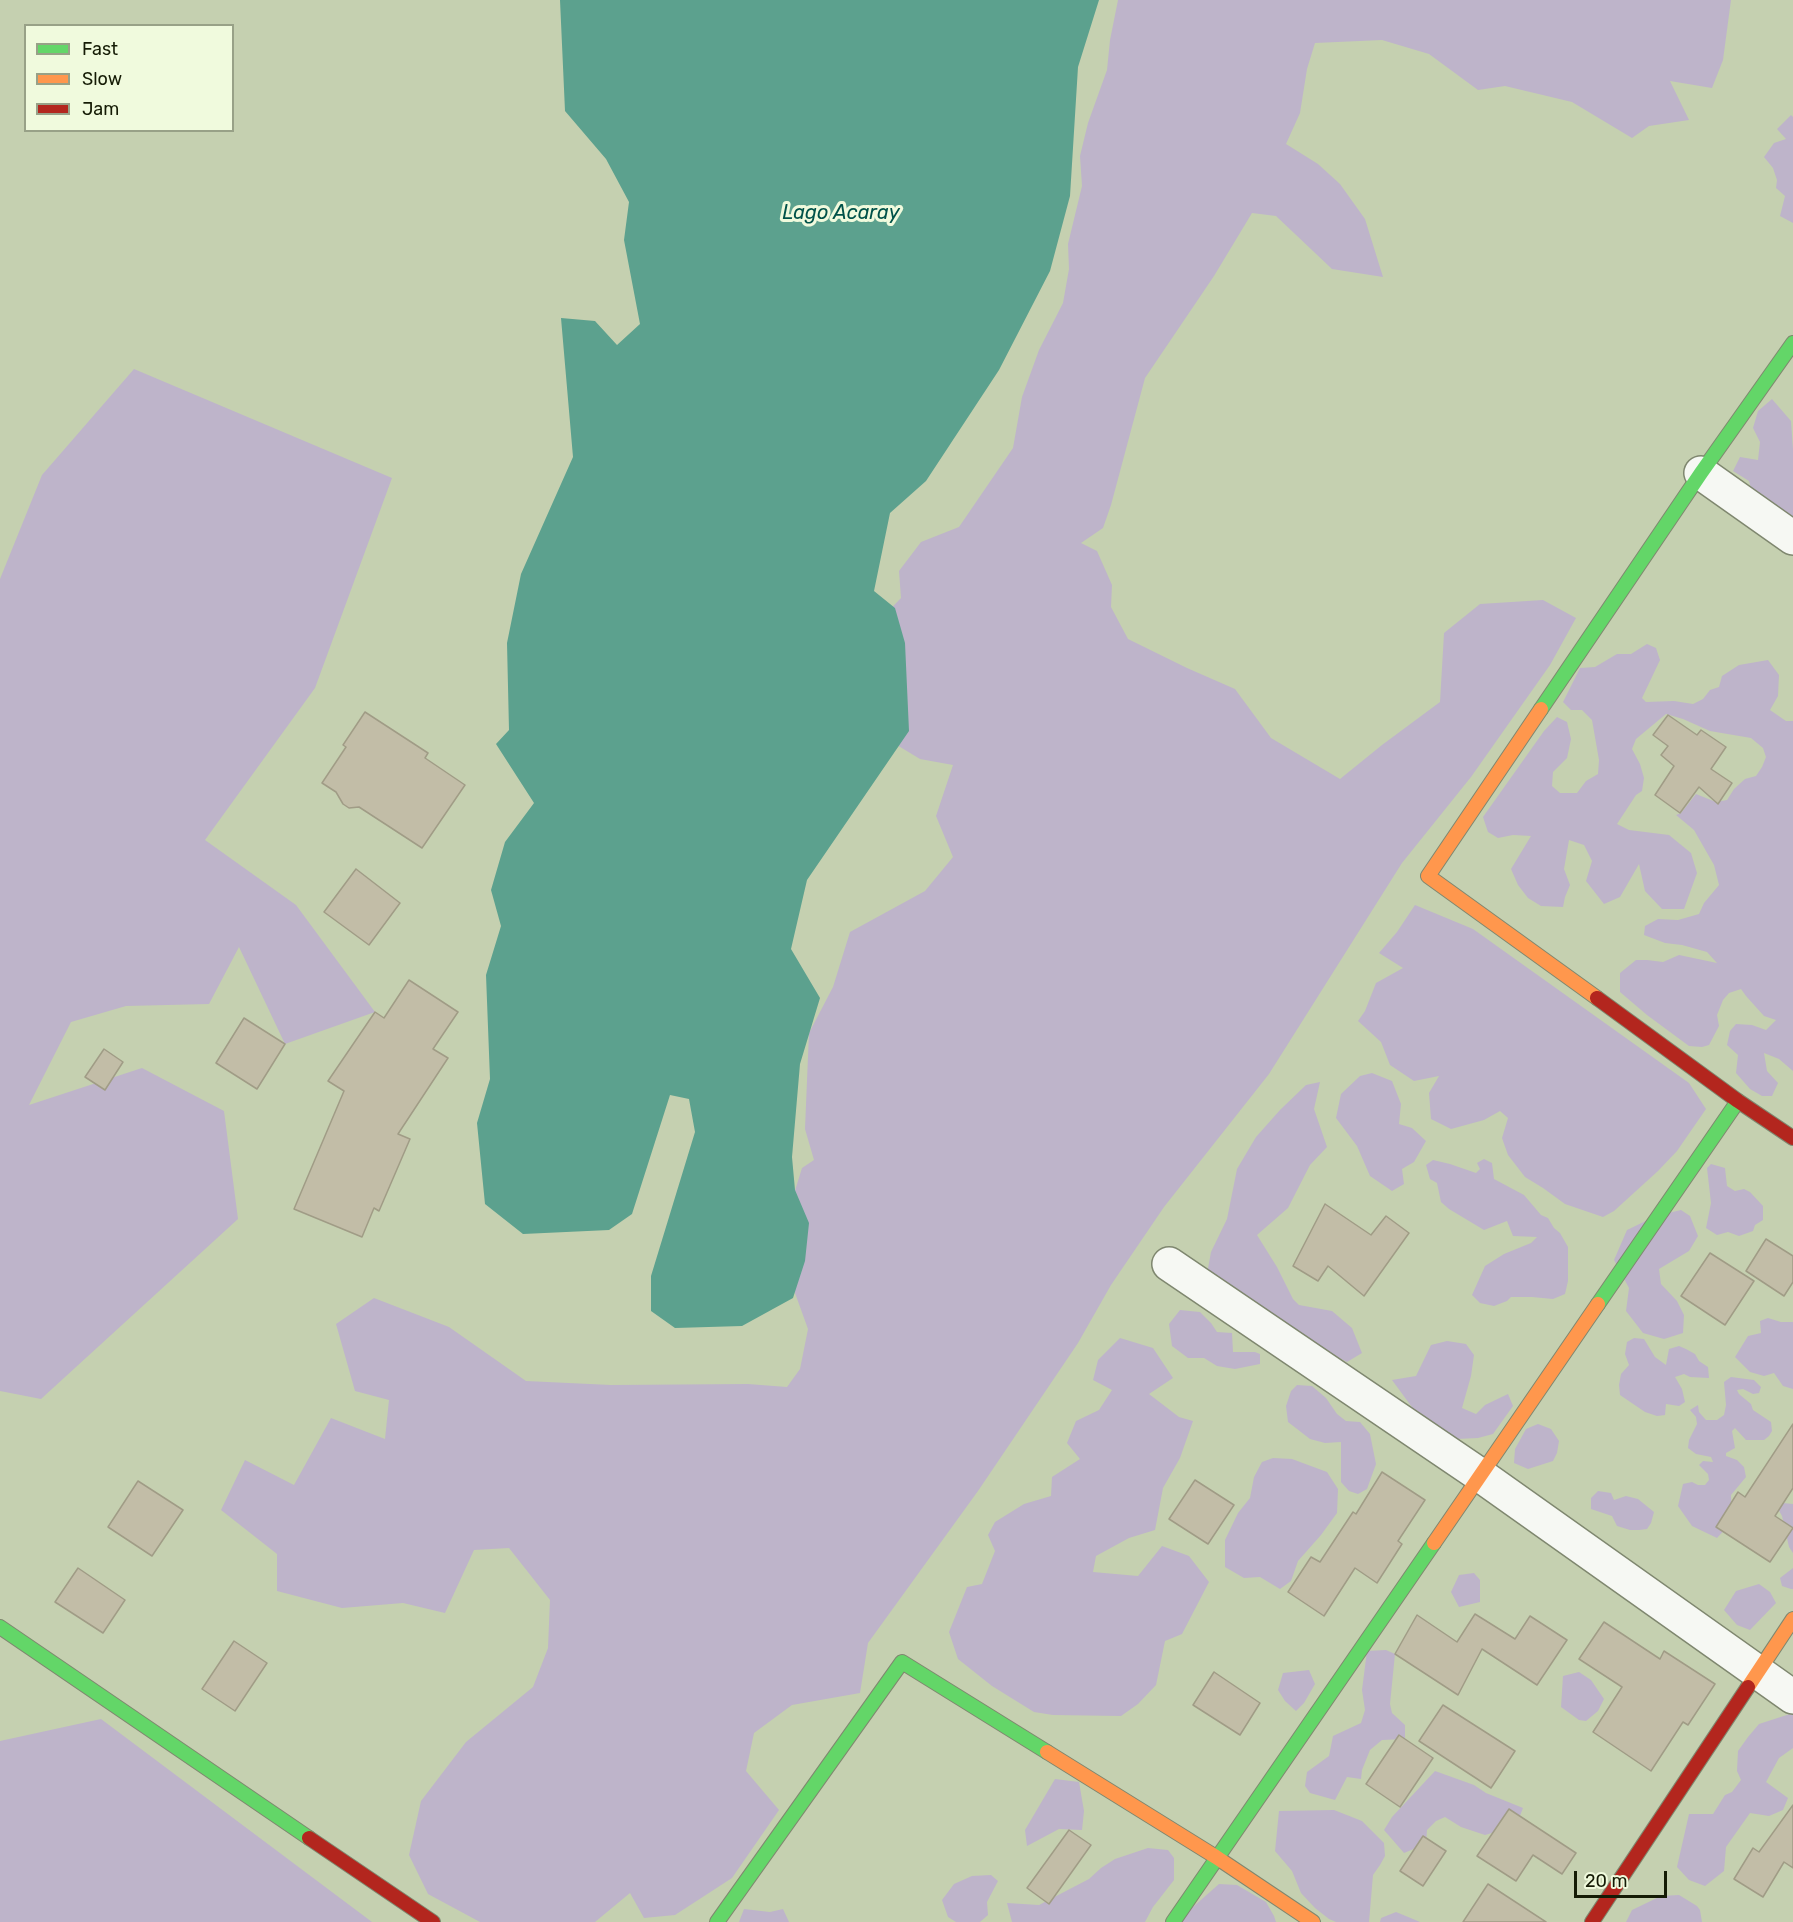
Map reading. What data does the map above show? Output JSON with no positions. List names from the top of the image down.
{
  "water": ["Lago Acaray"],
  "legend": ["Fast", "Slow", "Jam"],
  "scale_bar": "20 m"
}
